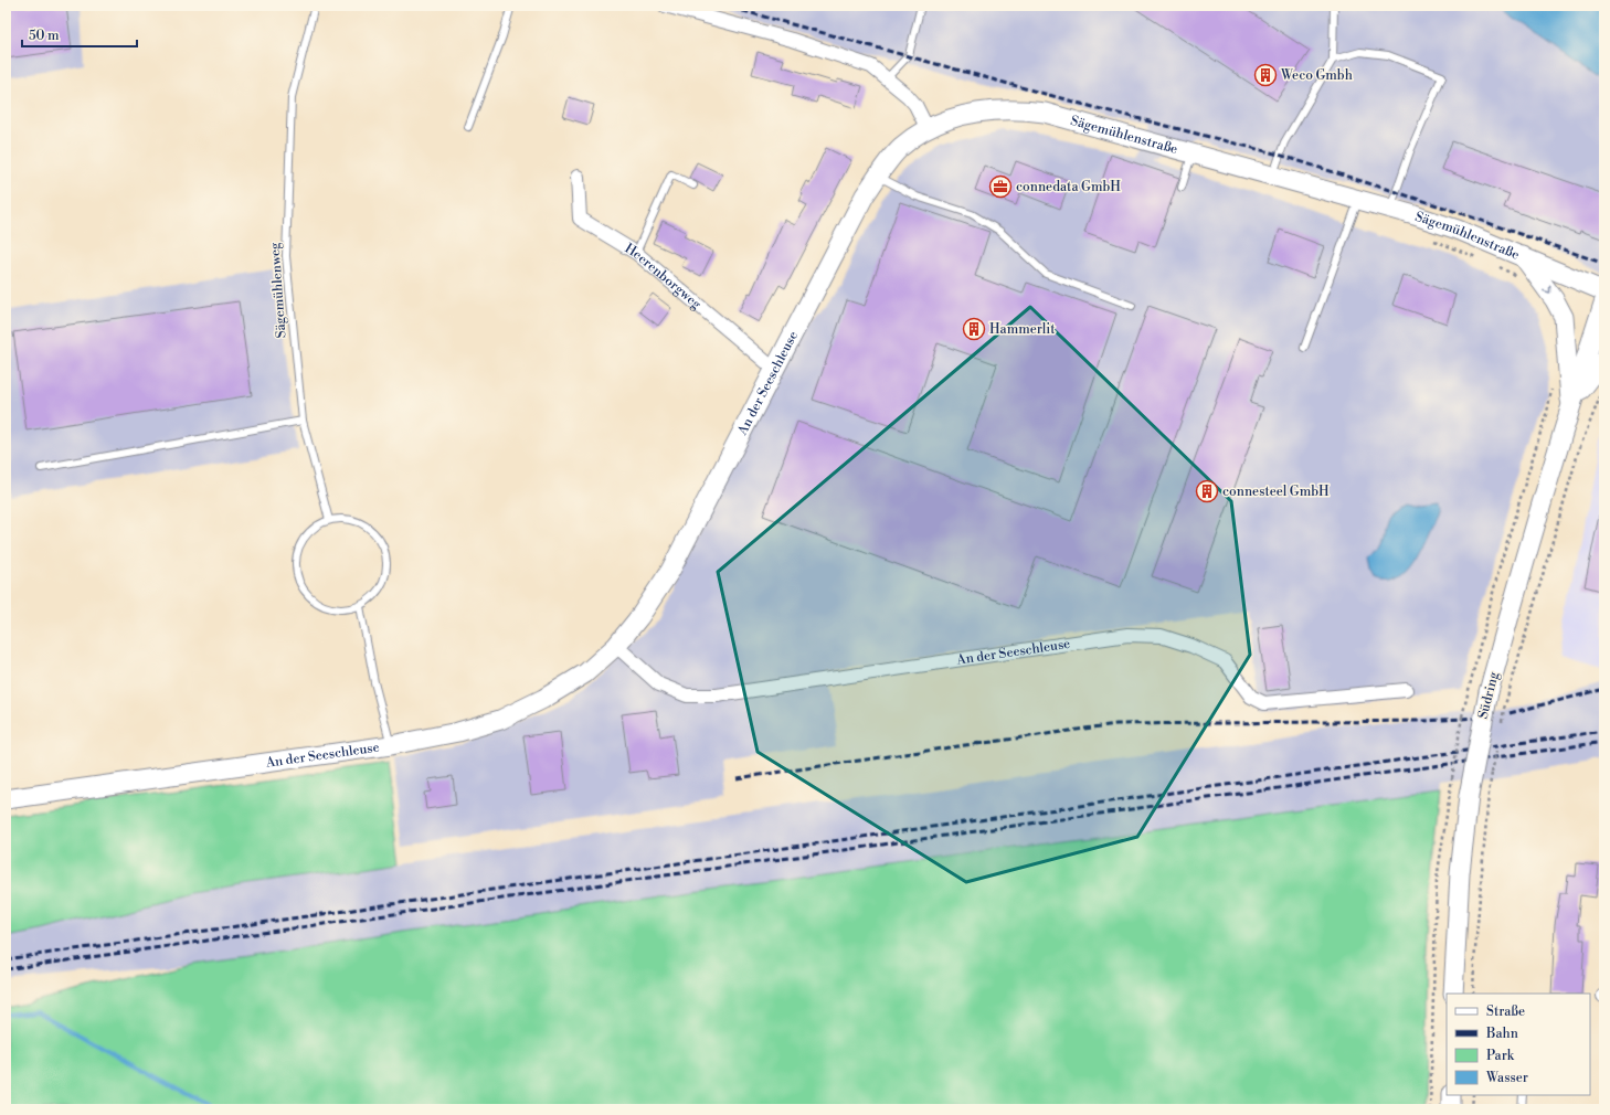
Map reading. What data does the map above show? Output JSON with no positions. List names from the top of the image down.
{
  "streets": {
    "street": [
      "Sägemühlenstraße",
      "Heerenborgweg",
      "An der Seeschleuse",
      "Südring"
    ],
    "lane": ["Sägemühlenweg"]
  },
  "crossings": [
    ["Sägemühlenstraße", "An der Seeschleuse"],
    ["Heerenborgweg", "An der Seeschleuse"]
  ],
  "places": {
    "building": ["Weco Gmbh", "Hammerlit", "connesteel GmbH"],
    "office": ["connedata GmbH"]
  },
  "legend": [
    "Straße",
    "Bahn",
    "Park",
    "Wasser"
  ],
  "scale_bar": "50 m"
}
